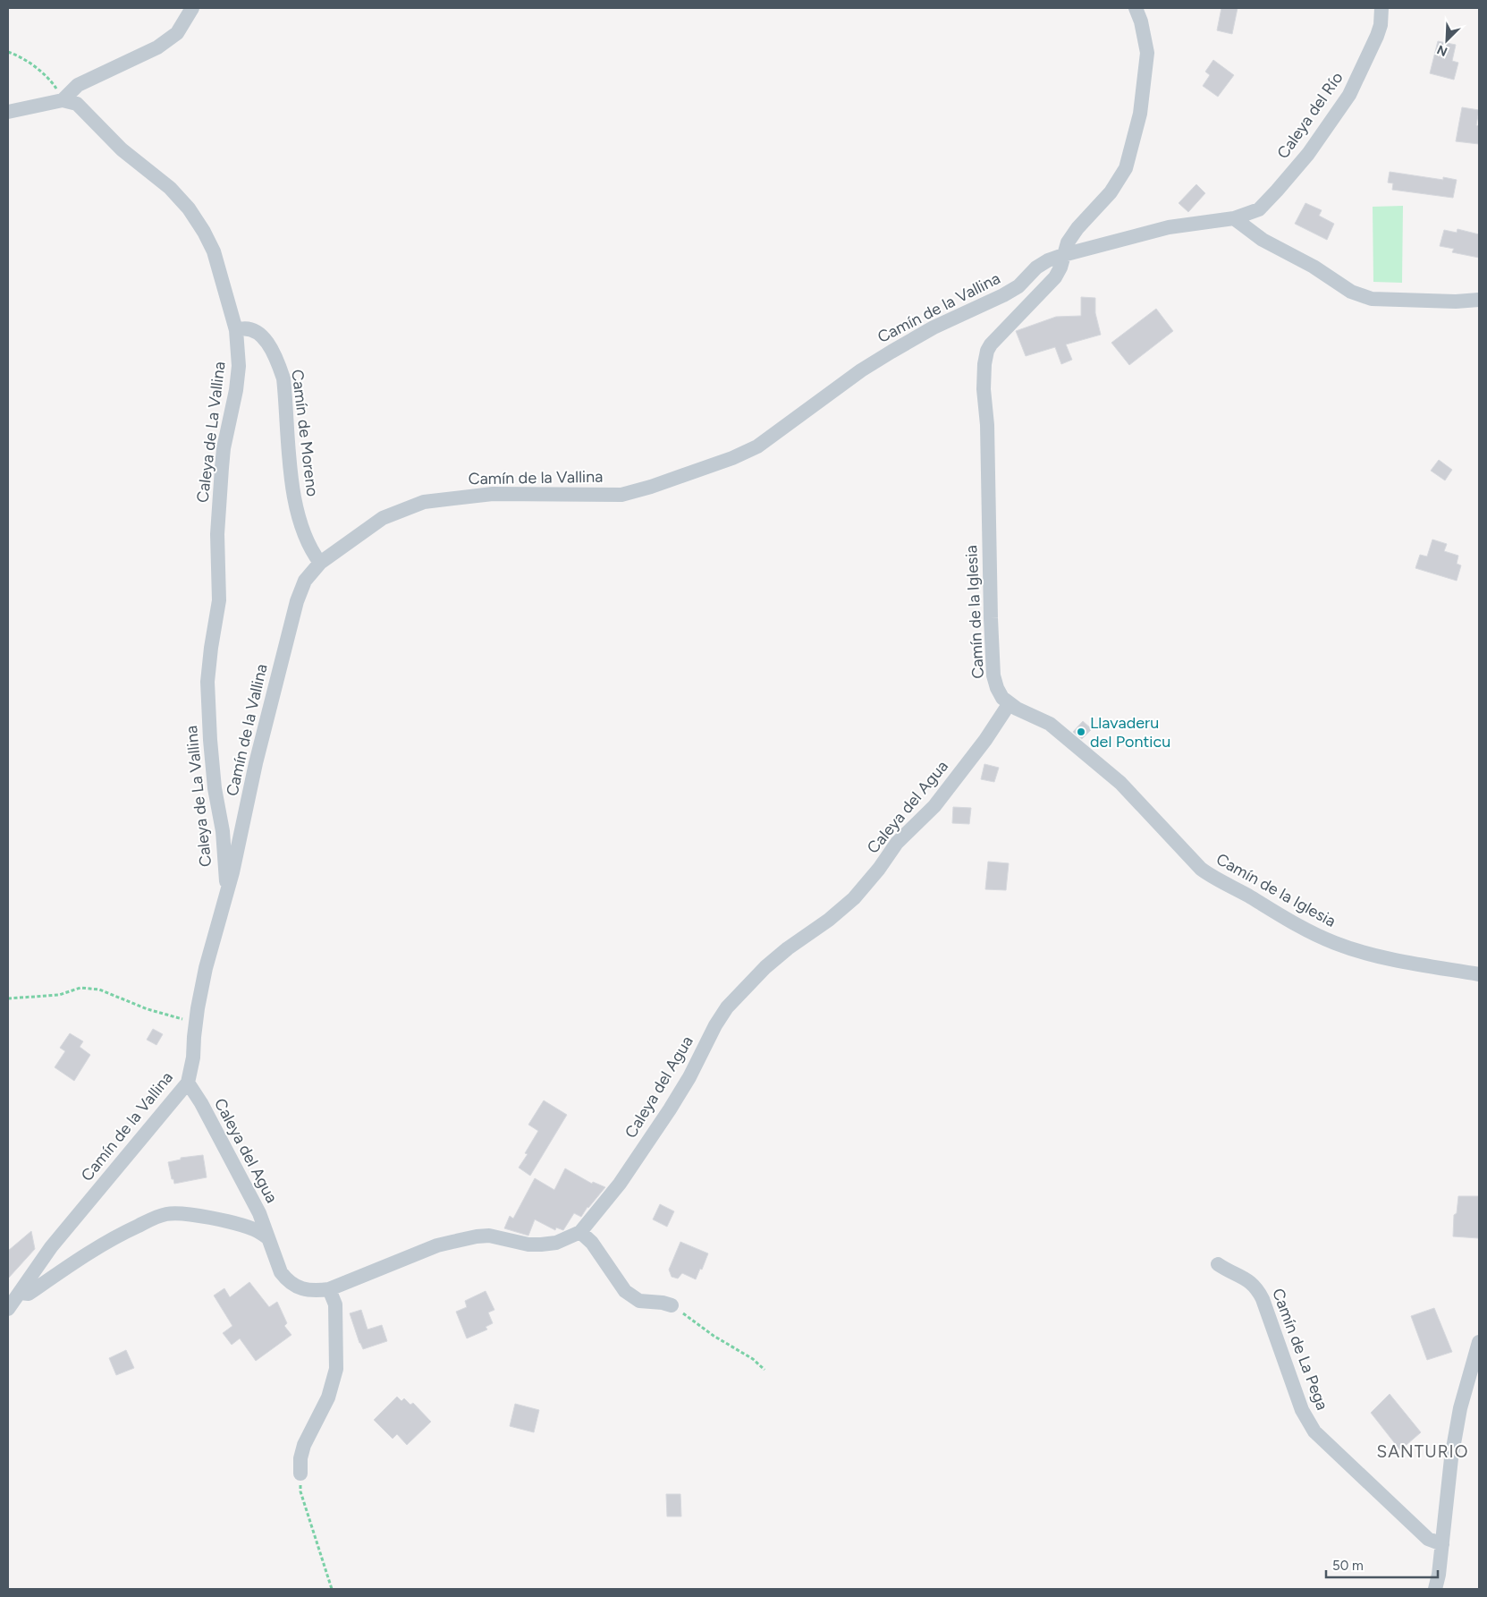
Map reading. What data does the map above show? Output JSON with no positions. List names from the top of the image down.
{
  "streets": {
    "street": [
      "Caleya del Río",
      "Camín de la Vallina",
      "Caleya de La Vallina",
      "Camín de Moreno",
      "Camín de la Iglesia",
      "Caleya del Agua",
      "Camín de La Pega"
    ]
  },
  "crossings": [
    ["Caleya del Río", "Camín de la Vallina"],
    ["Camín de la Vallina", "Caleya de La Vallina"],
    ["Camín de la Vallina", "Camín de Moreno"],
    ["Camín de la Vallina", "Camín de la Iglesia"],
    ["Camín de la Vallina", "Caleya del Agua"],
    ["Caleya de La Vallina", "Camín de Moreno"],
    ["Camín de la Iglesia", "Caleya del Agua"]
  ],
  "districts": ["SANTURIO"],
  "places": ["Llavaderu del Ponticu"],
  "scale_bar": "50 m",
  "north": "bottom left"
}
